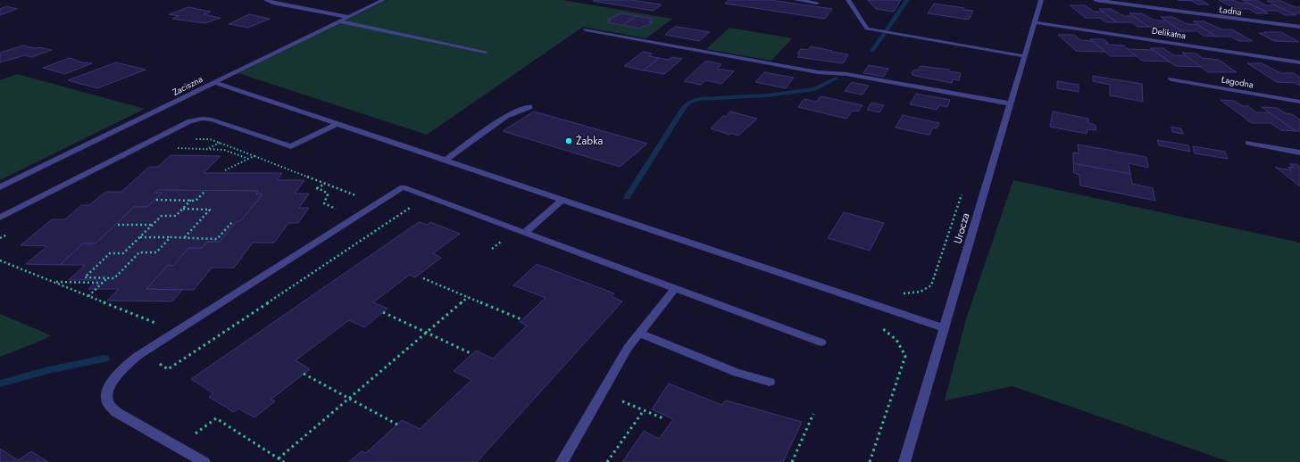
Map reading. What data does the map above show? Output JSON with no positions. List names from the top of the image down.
{
  "streets": {
    "street": [
      "Ładna",
      "Delikatna",
      "Łagodna",
      "Zaciszna",
      "Urocza"
    ]
  },
  "crossings": [
    ["Delikatna", "Urocza"]
  ],
  "places": ["Żabka"]
}
